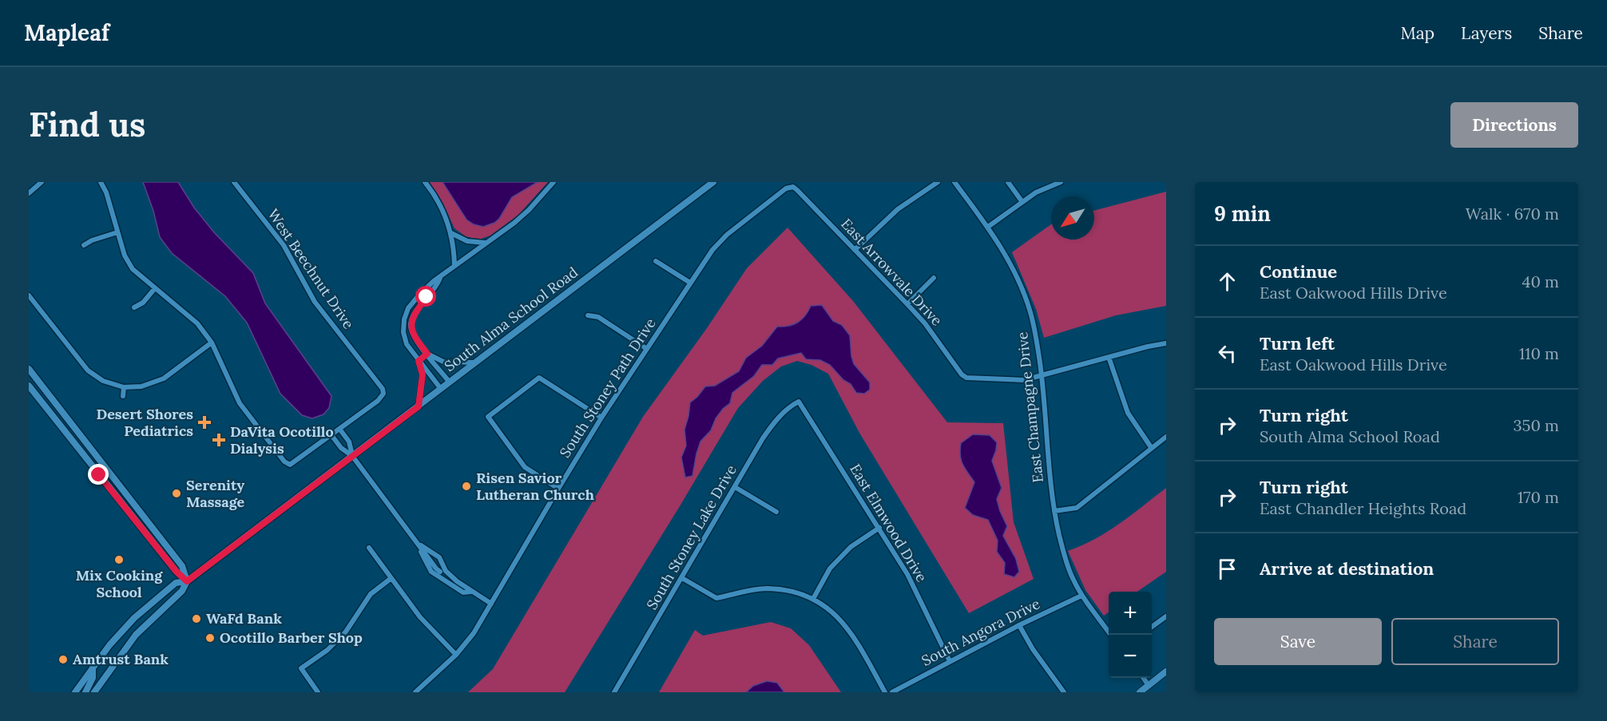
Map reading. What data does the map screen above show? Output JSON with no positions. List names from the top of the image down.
{
  "streets": {
    "main road": ["South Alma School Road"],
    "street": [
      "West Beechnut Drive",
      "East Arrowvale Drive",
      "South Stoney Path Drive",
      "East Champagne Drive",
      "East Elmwood Drive",
      "South Stoney Lake Drive",
      "South Angora Drive"
    ]
  },
  "crossings": [
    ["East Arrowvale Drive", "South Stoney Path Drive"],
    ["East Arrowvale Drive", "East Champagne Drive"],
    ["East Champagne Drive", "South Angora Drive"],
    ["East Elmwood Drive", "South Stoney Lake Drive"],
    ["East Elmwood Drive", "South Angora Drive"]
  ],
  "places": {
    "health": ["Desert Shores Pediatrics", "DaVita Ocotillo Dialysis"],
    "other": [
      "Risen Savior Lutheran Church",
      "Serenity Massage",
      "Mix Cooking School",
      "WaFd Bank",
      "Ocotillo Barber Shop",
      "Amtrust Bank"
    ]
  },
  "north": "bottom left",
  "page": {
    "header": "Mapleaf",
    "nav": ["Map", "Layers", "Share"],
    "buttons": [
      "Directions",
      ["Save", "Share"]
    ],
    "title": "Find us",
    "heading": ["9 min", "Walk · 670 m"],
    "list": [
      ["Continue", "East Oakwood Hills Drive", "40 m"],
      ["Turn left", "East Oakwood Hills Drive", "110 m"],
      ["Turn right", "South Alma School Road", "350 m"],
      ["Turn right", "East Chandler Heights Road", "170 m"],
      "Arrive at destination"
    ],
    "map_buttons": ["+", "−"]
  }
}
